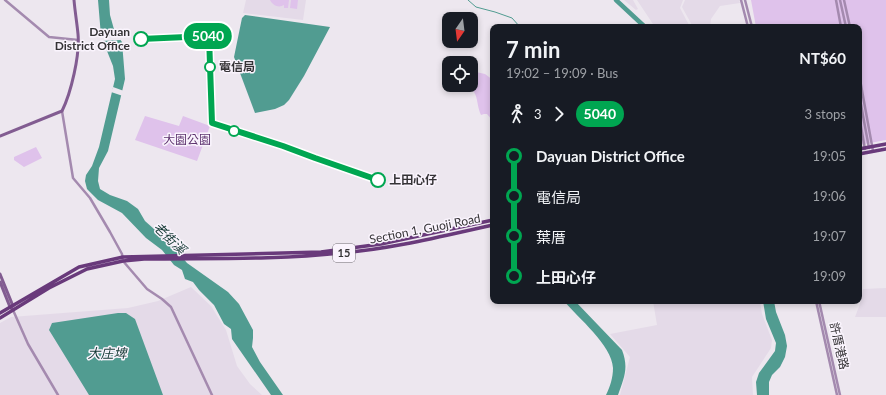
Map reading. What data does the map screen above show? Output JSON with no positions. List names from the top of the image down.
{
  "streets": {
    "main road": ["Section 1, Guoji Road", "15"],
    "street": ["許厝港路"]
  },
  "crossings": [
    ["Section 1, Guoji Road", "15"]
  ],
  "water": ["老街溪", "大庄埤"],
  "parks": ["大園公園"],
  "places": ["Dayuan District Office", "電信局", "上田心仔"],
  "lines": ["bus line 5040"],
  "north": "bottom",
  "page": {
    "on_map": "5040",
    "heading": ["7 min", "19:02 – 19:09 · Bus", "NT$60"],
    "legs": ["3", "5040", "3 stops"],
    "list": [
      {
        "name": "Dayuan District Office",
        "value": "19:05"
      },
      {
        "name": "電信局",
        "value": "19:06"
      },
      {
        "name": "葉厝",
        "value": "19:07"
      },
      {
        "name": "上田心仔",
        "value": "19:09"
      }
    ]
  }
}
